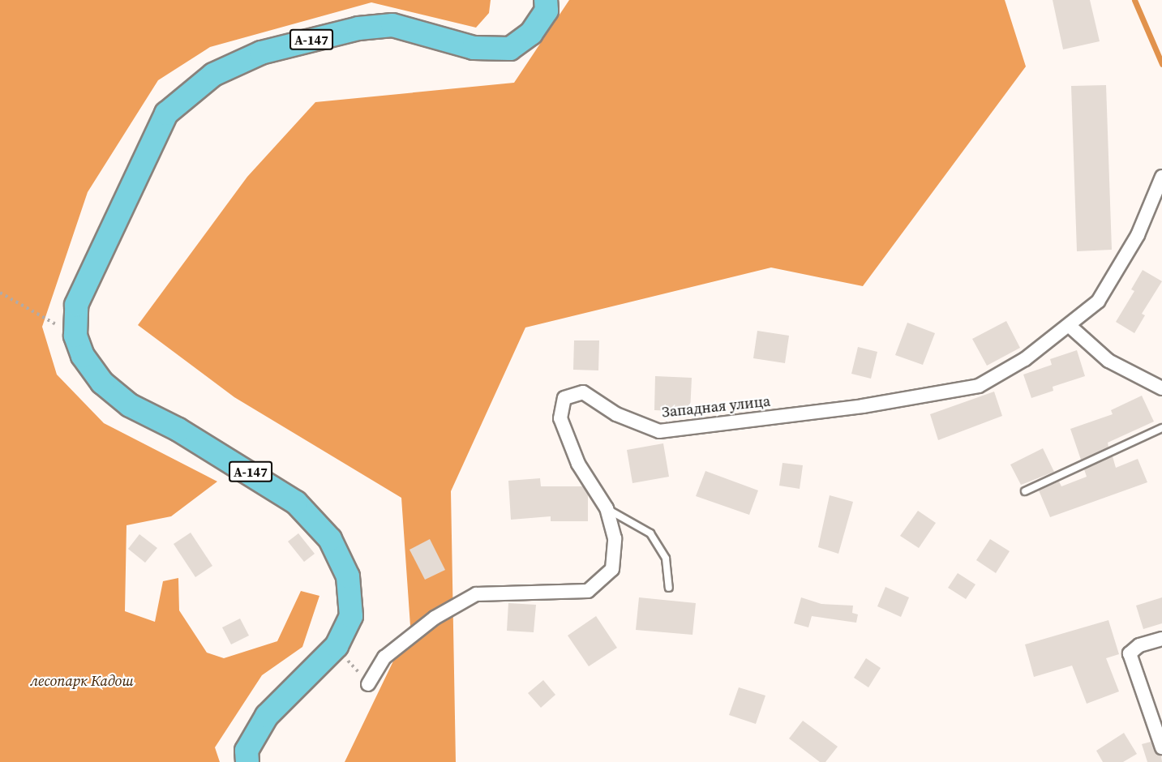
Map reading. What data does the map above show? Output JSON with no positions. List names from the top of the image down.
{
  "streets": {
    "highway": ["А-147"],
    "street": ["Западная улица"]
  },
  "parks": ["лесопарк Кадош"]
}
